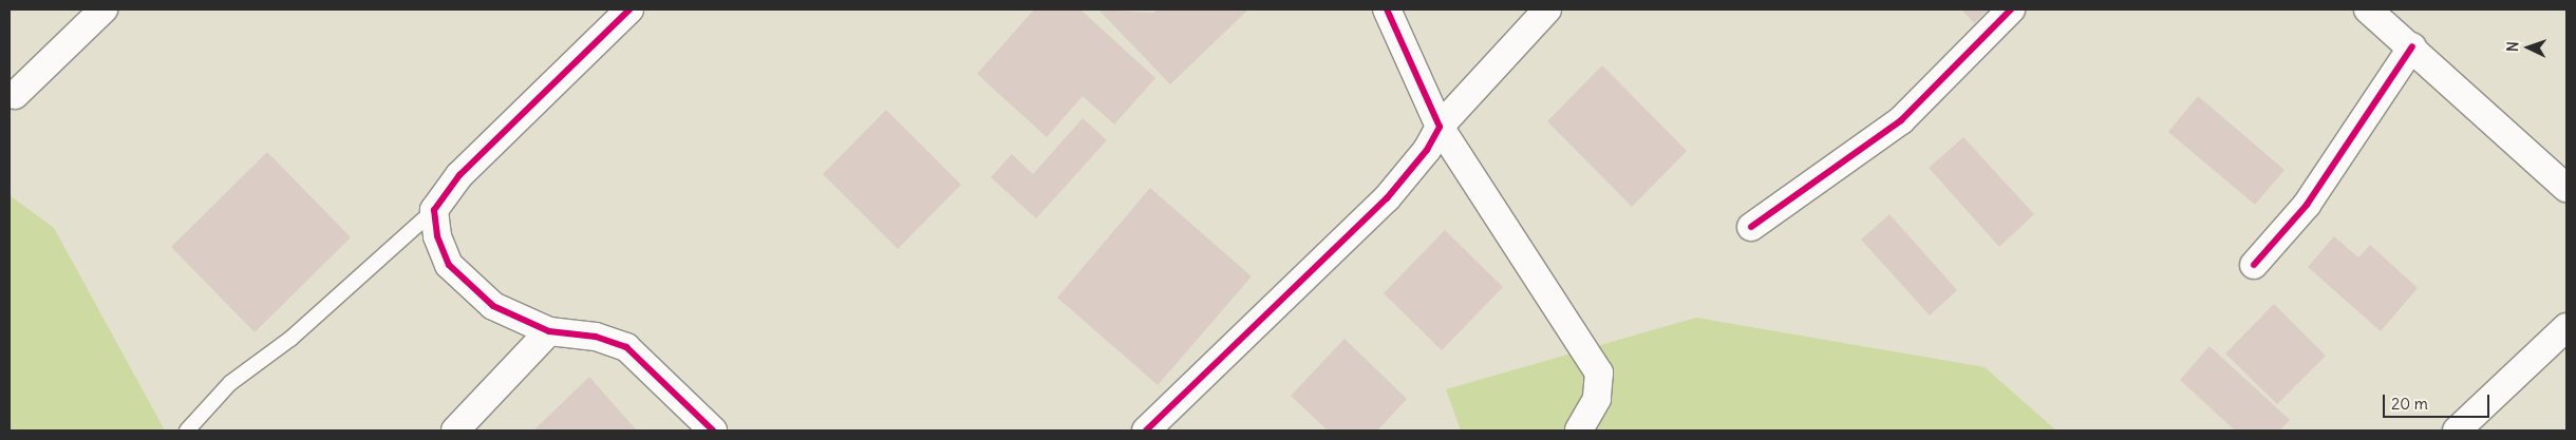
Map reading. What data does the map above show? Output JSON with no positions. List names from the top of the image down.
{
  "scale_bar": "20 m",
  "north": "left"
}
